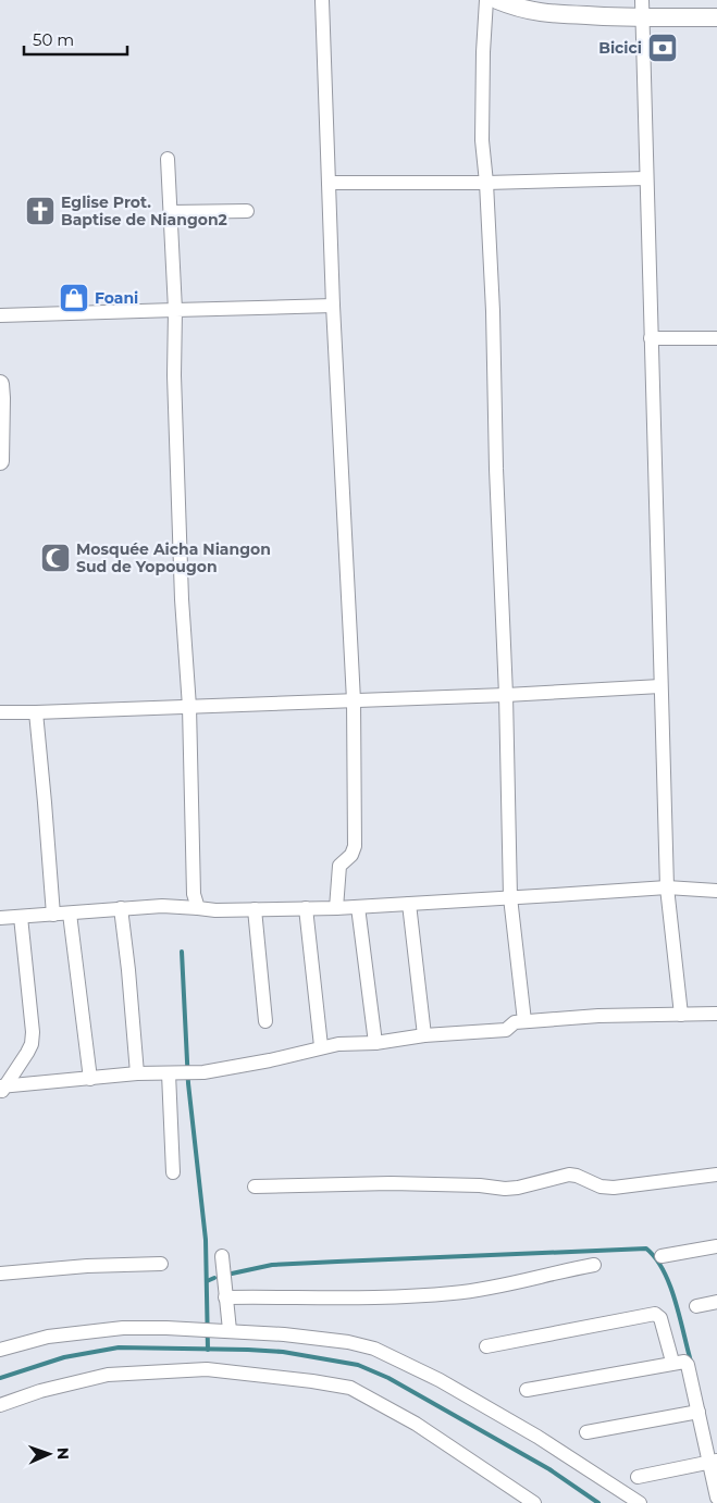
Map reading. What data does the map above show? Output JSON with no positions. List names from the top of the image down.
{
  "places": {
    "bank": ["Bicici"],
    "church": ["Eglise Prot. Baptise de Niangon2"],
    "shop": ["Foani"],
    "mosque": ["Mosquée Aicha Niangon Sud de Yopougon"]
  },
  "scale_bar": "50 m",
  "north": "right"
}
